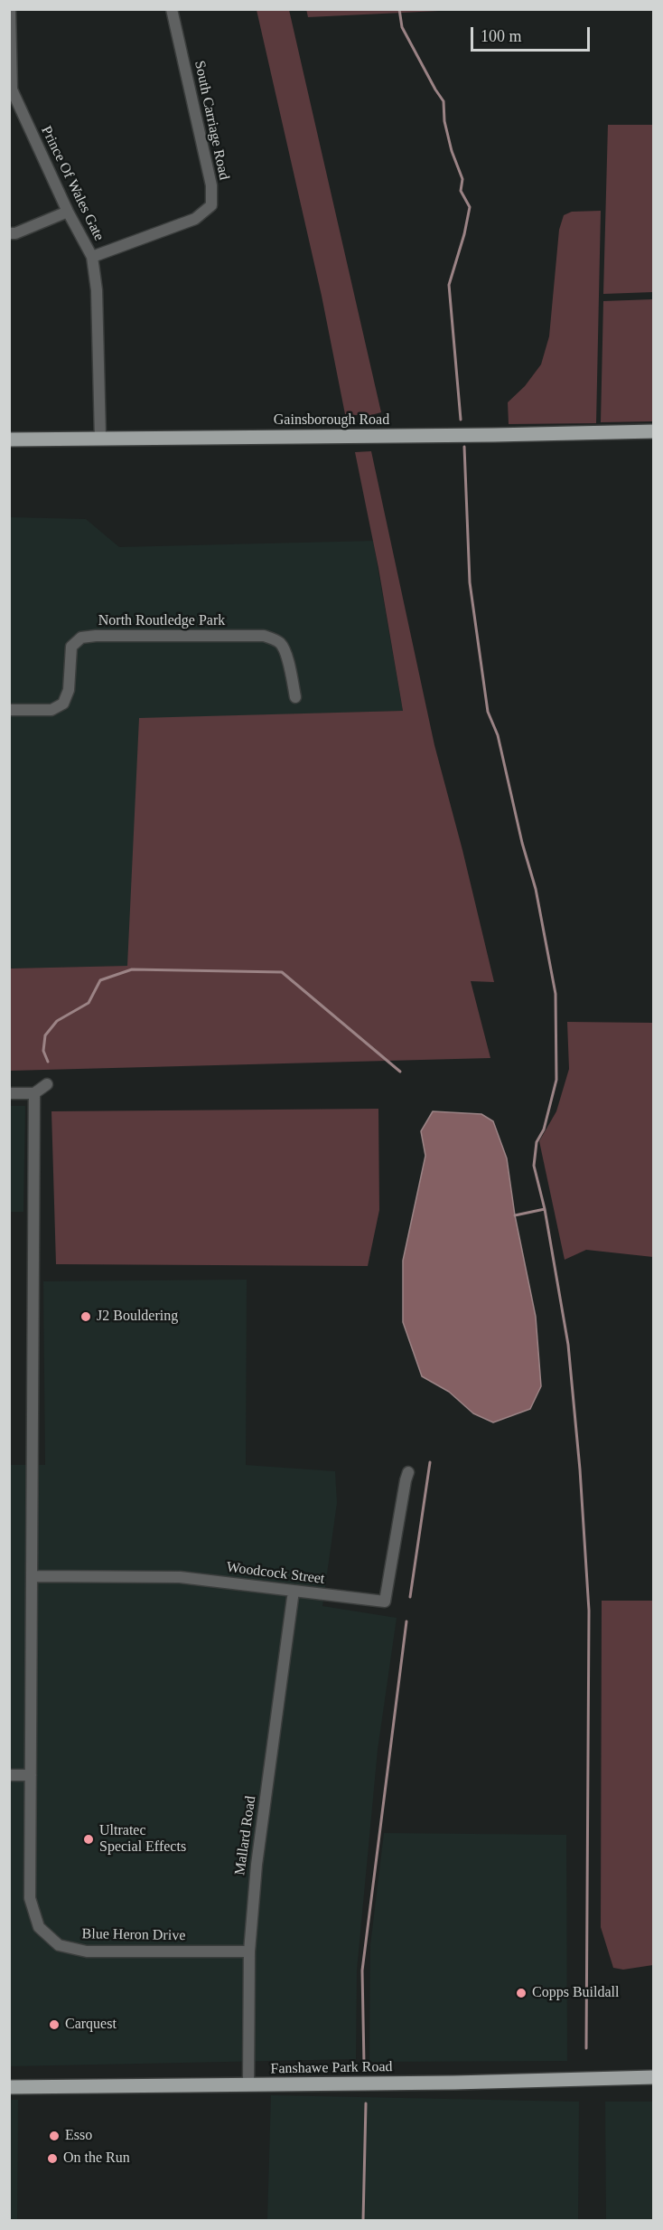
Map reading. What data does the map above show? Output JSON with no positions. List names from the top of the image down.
{
  "streets": {
    "main road": ["Gainsborough Road", "Fanshawe Park Road"],
    "street": [
      "South Carriage Road",
      "Prince Of Wales Gate",
      "North Routledge Park",
      "Woodcock Street",
      "Mallard Road",
      "Blue Heron Drive"
    ]
  },
  "crossings": [
    ["South Carriage Road", "Prince Of Wales Gate"],
    ["Prince Of Wales Gate", "Gainsborough Road"],
    ["Woodcock Street", "Mallard Road"],
    ["Woodcock Street", "Blue Heron Drive"],
    ["Mallard Road", "Blue Heron Drive"],
    ["Mallard Road", "Fanshawe Park Road"]
  ],
  "places": [
    "J2 Bouldering",
    "Ultratec Special Effects",
    "Copps Buildall",
    "Carquest",
    "Esso",
    "On the Run"
  ],
  "scale_bar": "100 m"
}
